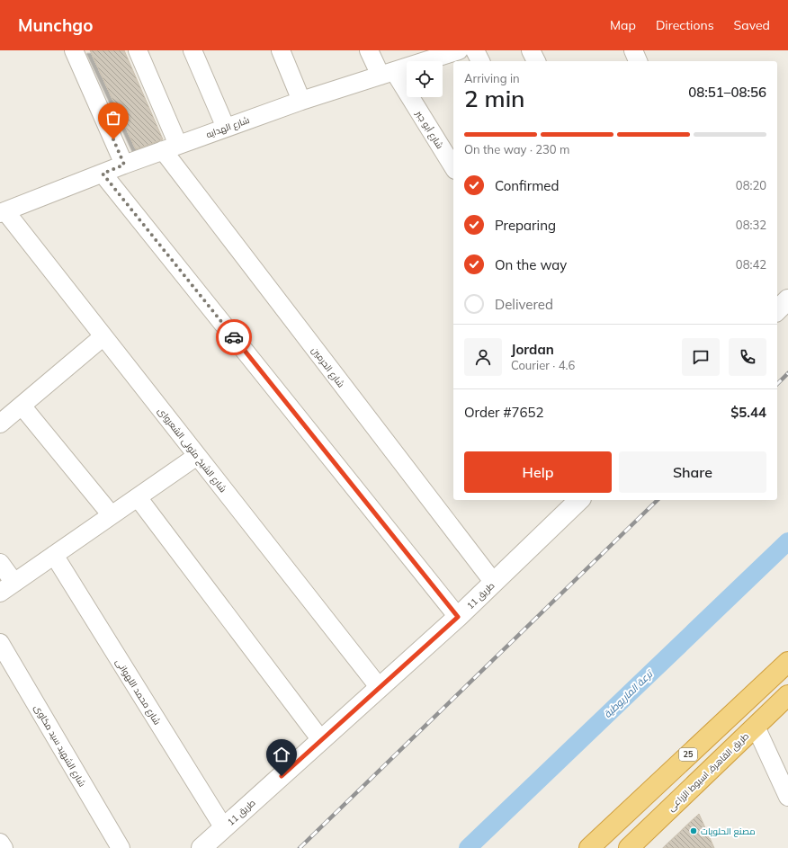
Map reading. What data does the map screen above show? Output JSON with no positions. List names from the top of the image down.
{
  "streets": {
    "highway": ["25", "طريق القاهرة, اسيوط الزراعى"],
    "street": [
      "شارع الهدايه",
      "شارع أبو جبر",
      "شارع الحرمين",
      "شارع الشيخ متولى الشعرواى",
      "طريق 11",
      "شارع محمد اللهوانى",
      "شارع الشهيد سيد مكاوى"
    ]
  },
  "crossings": [
    ["شارع الهدايه", "شارع أبو جبر"],
    ["شارع الهدايه", "شارع الحرمين"],
    ["شارع الهدايه", "شارع الشيخ متولى الشعرواى"],
    ["شارع الحرمين", "طريق 11"],
    ["شارع الشيخ متولى الشعرواى", "طريق 11"],
    ["طريق 11", "شارع محمد اللهوانى"]
  ],
  "water": ["ترعة الماريوطية"],
  "places": ["مصنع الحلويات"],
  "page": {
    "header": "Munchgo",
    "nav": ["Map", "Directions", "Saved"],
    "heading": ["2 min", "Arriving in", "08:51–08:56"],
    "panel": [
      "Jordan",
      "Courier · 4.6",
      "Order #7652",
      "$5.44"
    ],
    "bar": "On the way · 230 m",
    "list": [
      ["Confirmed", "08:20"],
      ["Preparing", "08:32"],
      ["On the way", "08:42"],
      "Delivered"
    ],
    "buttons": ["Help", "Share"]
  }
}
